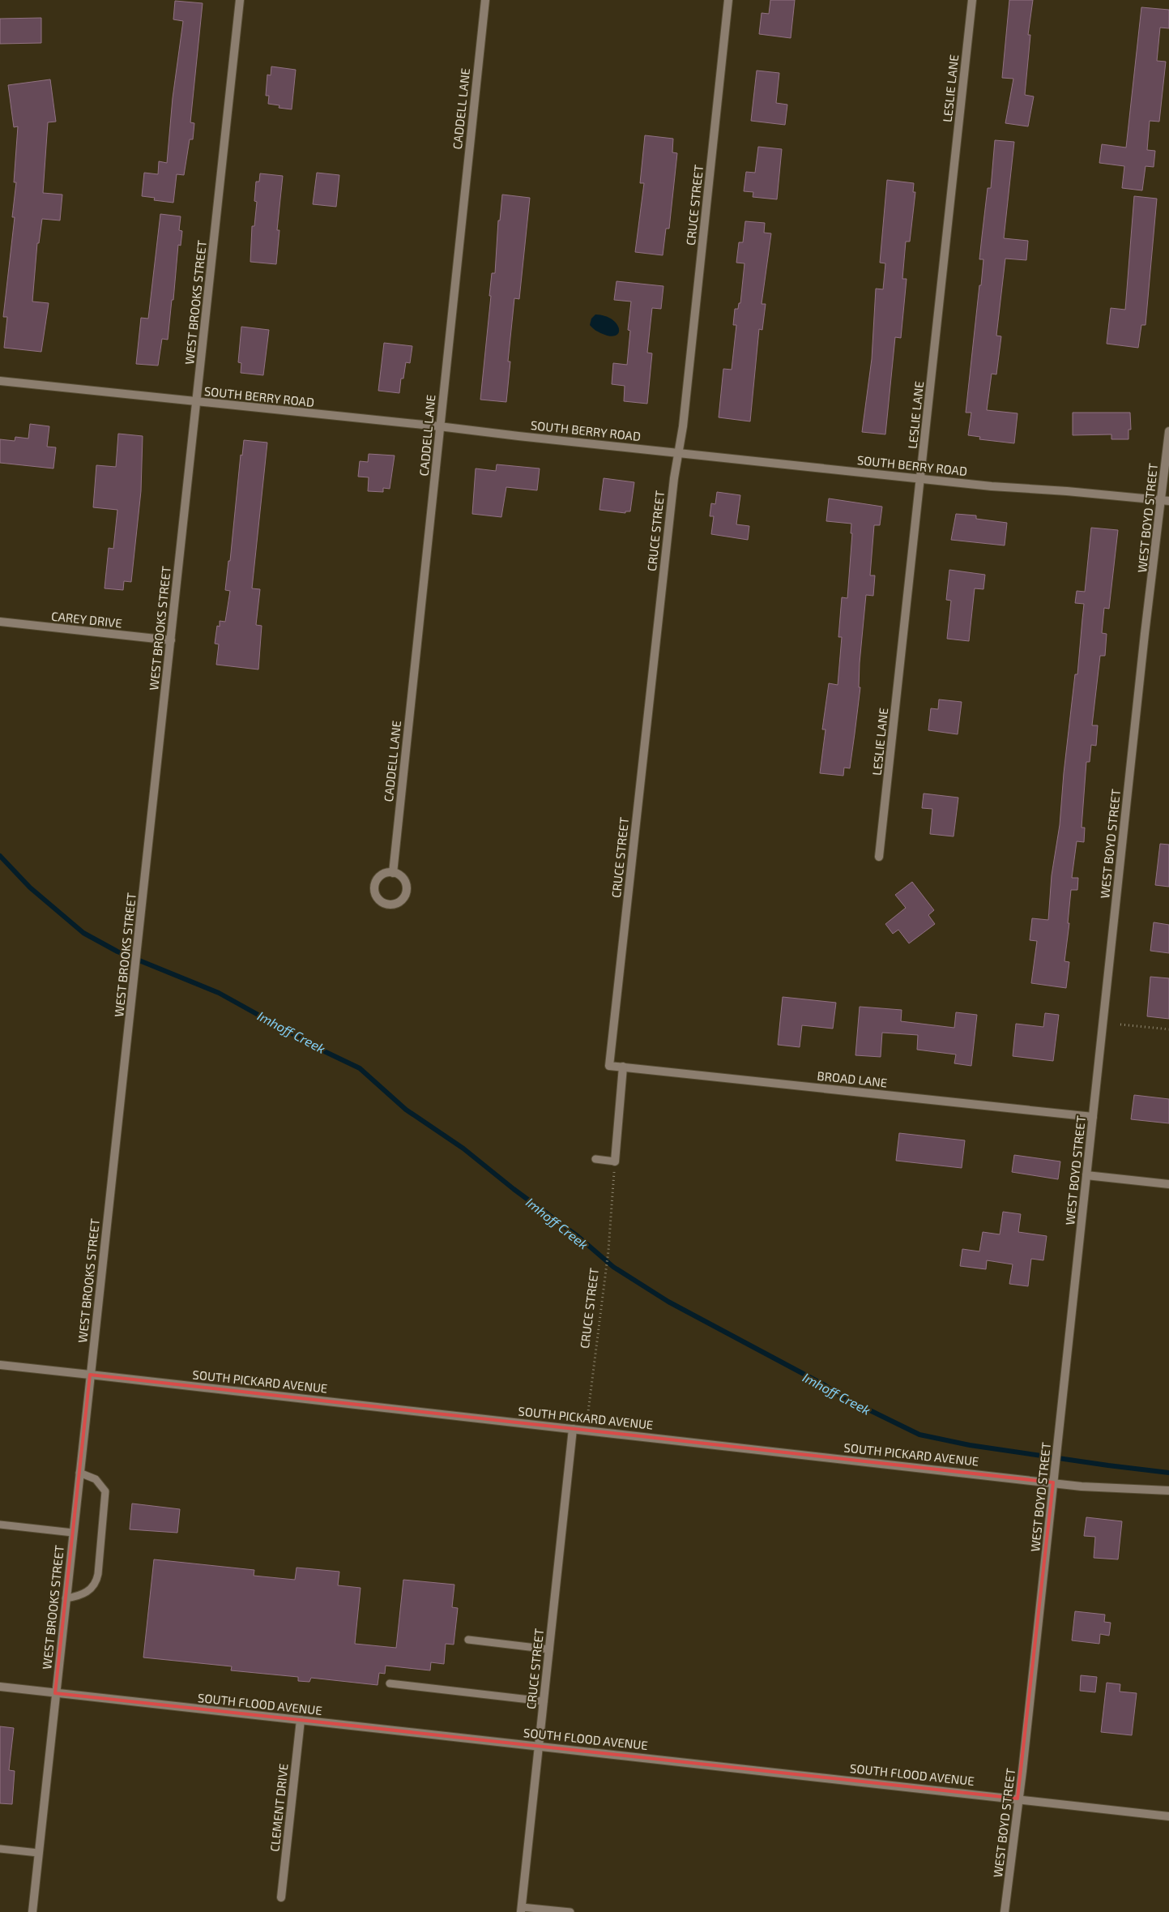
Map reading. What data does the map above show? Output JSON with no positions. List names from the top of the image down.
{
  "streets": {
    "street": [
      "LESLIE LANE",
      "CADDELL LANE",
      "CRUCE STREET",
      "WEST BROOKS STREET",
      "SOUTH BERRY ROAD",
      "WEST BOYD STREET",
      "CAREY DRIVE",
      "BROAD LANE",
      "SOUTH PICKARD AVENUE",
      "SOUTH FLOOD AVENUE",
      "CLEMENT DRIVE"
    ]
  },
  "crossings": [
    ["LESLIE LANE", "SOUTH BERRY ROAD"],
    ["CADDELL LANE", "SOUTH BERRY ROAD"],
    ["CRUCE STREET", "SOUTH BERRY ROAD"],
    ["CRUCE STREET", "BROAD LANE"],
    ["CRUCE STREET", "SOUTH PICKARD AVENUE"],
    ["CRUCE STREET", "SOUTH FLOOD AVENUE"],
    ["WEST BROOKS STREET", "SOUTH BERRY ROAD"],
    ["WEST BROOKS STREET", "CAREY DRIVE"],
    ["WEST BROOKS STREET", "SOUTH PICKARD AVENUE"],
    ["WEST BROOKS STREET", "SOUTH FLOOD AVENUE"],
    ["SOUTH BERRY ROAD", "WEST BOYD STREET"],
    ["WEST BOYD STREET", "BROAD LANE"],
    ["WEST BOYD STREET", "SOUTH PICKARD AVENUE"],
    ["WEST BOYD STREET", "SOUTH FLOOD AVENUE"],
    ["SOUTH FLOOD AVENUE", "CLEMENT DRIVE"]
  ],
  "water": ["Imhoff Creek"]
}
